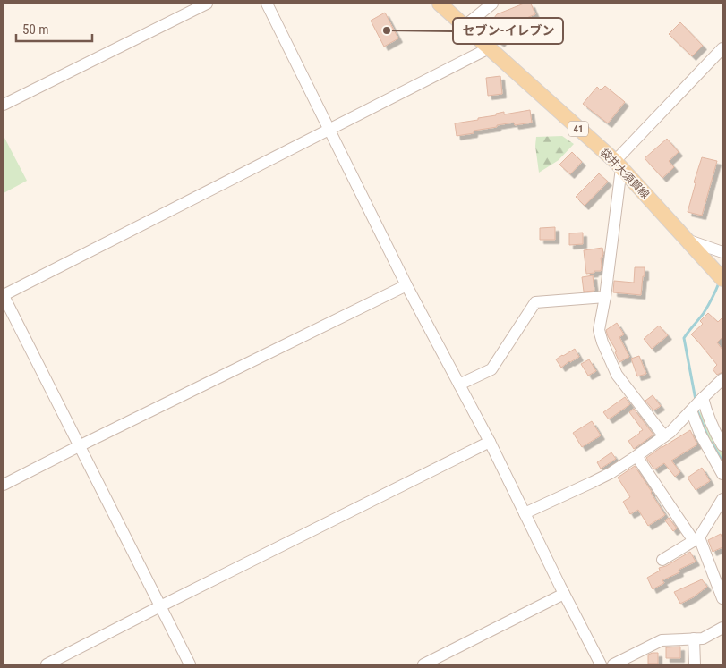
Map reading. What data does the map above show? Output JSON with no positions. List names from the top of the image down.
{
  "streets": {
    "main road": ["41", "袋井大須賀線"]
  },
  "places": ["セブン-イレブン"],
  "scale_bar": "50 m"
}
